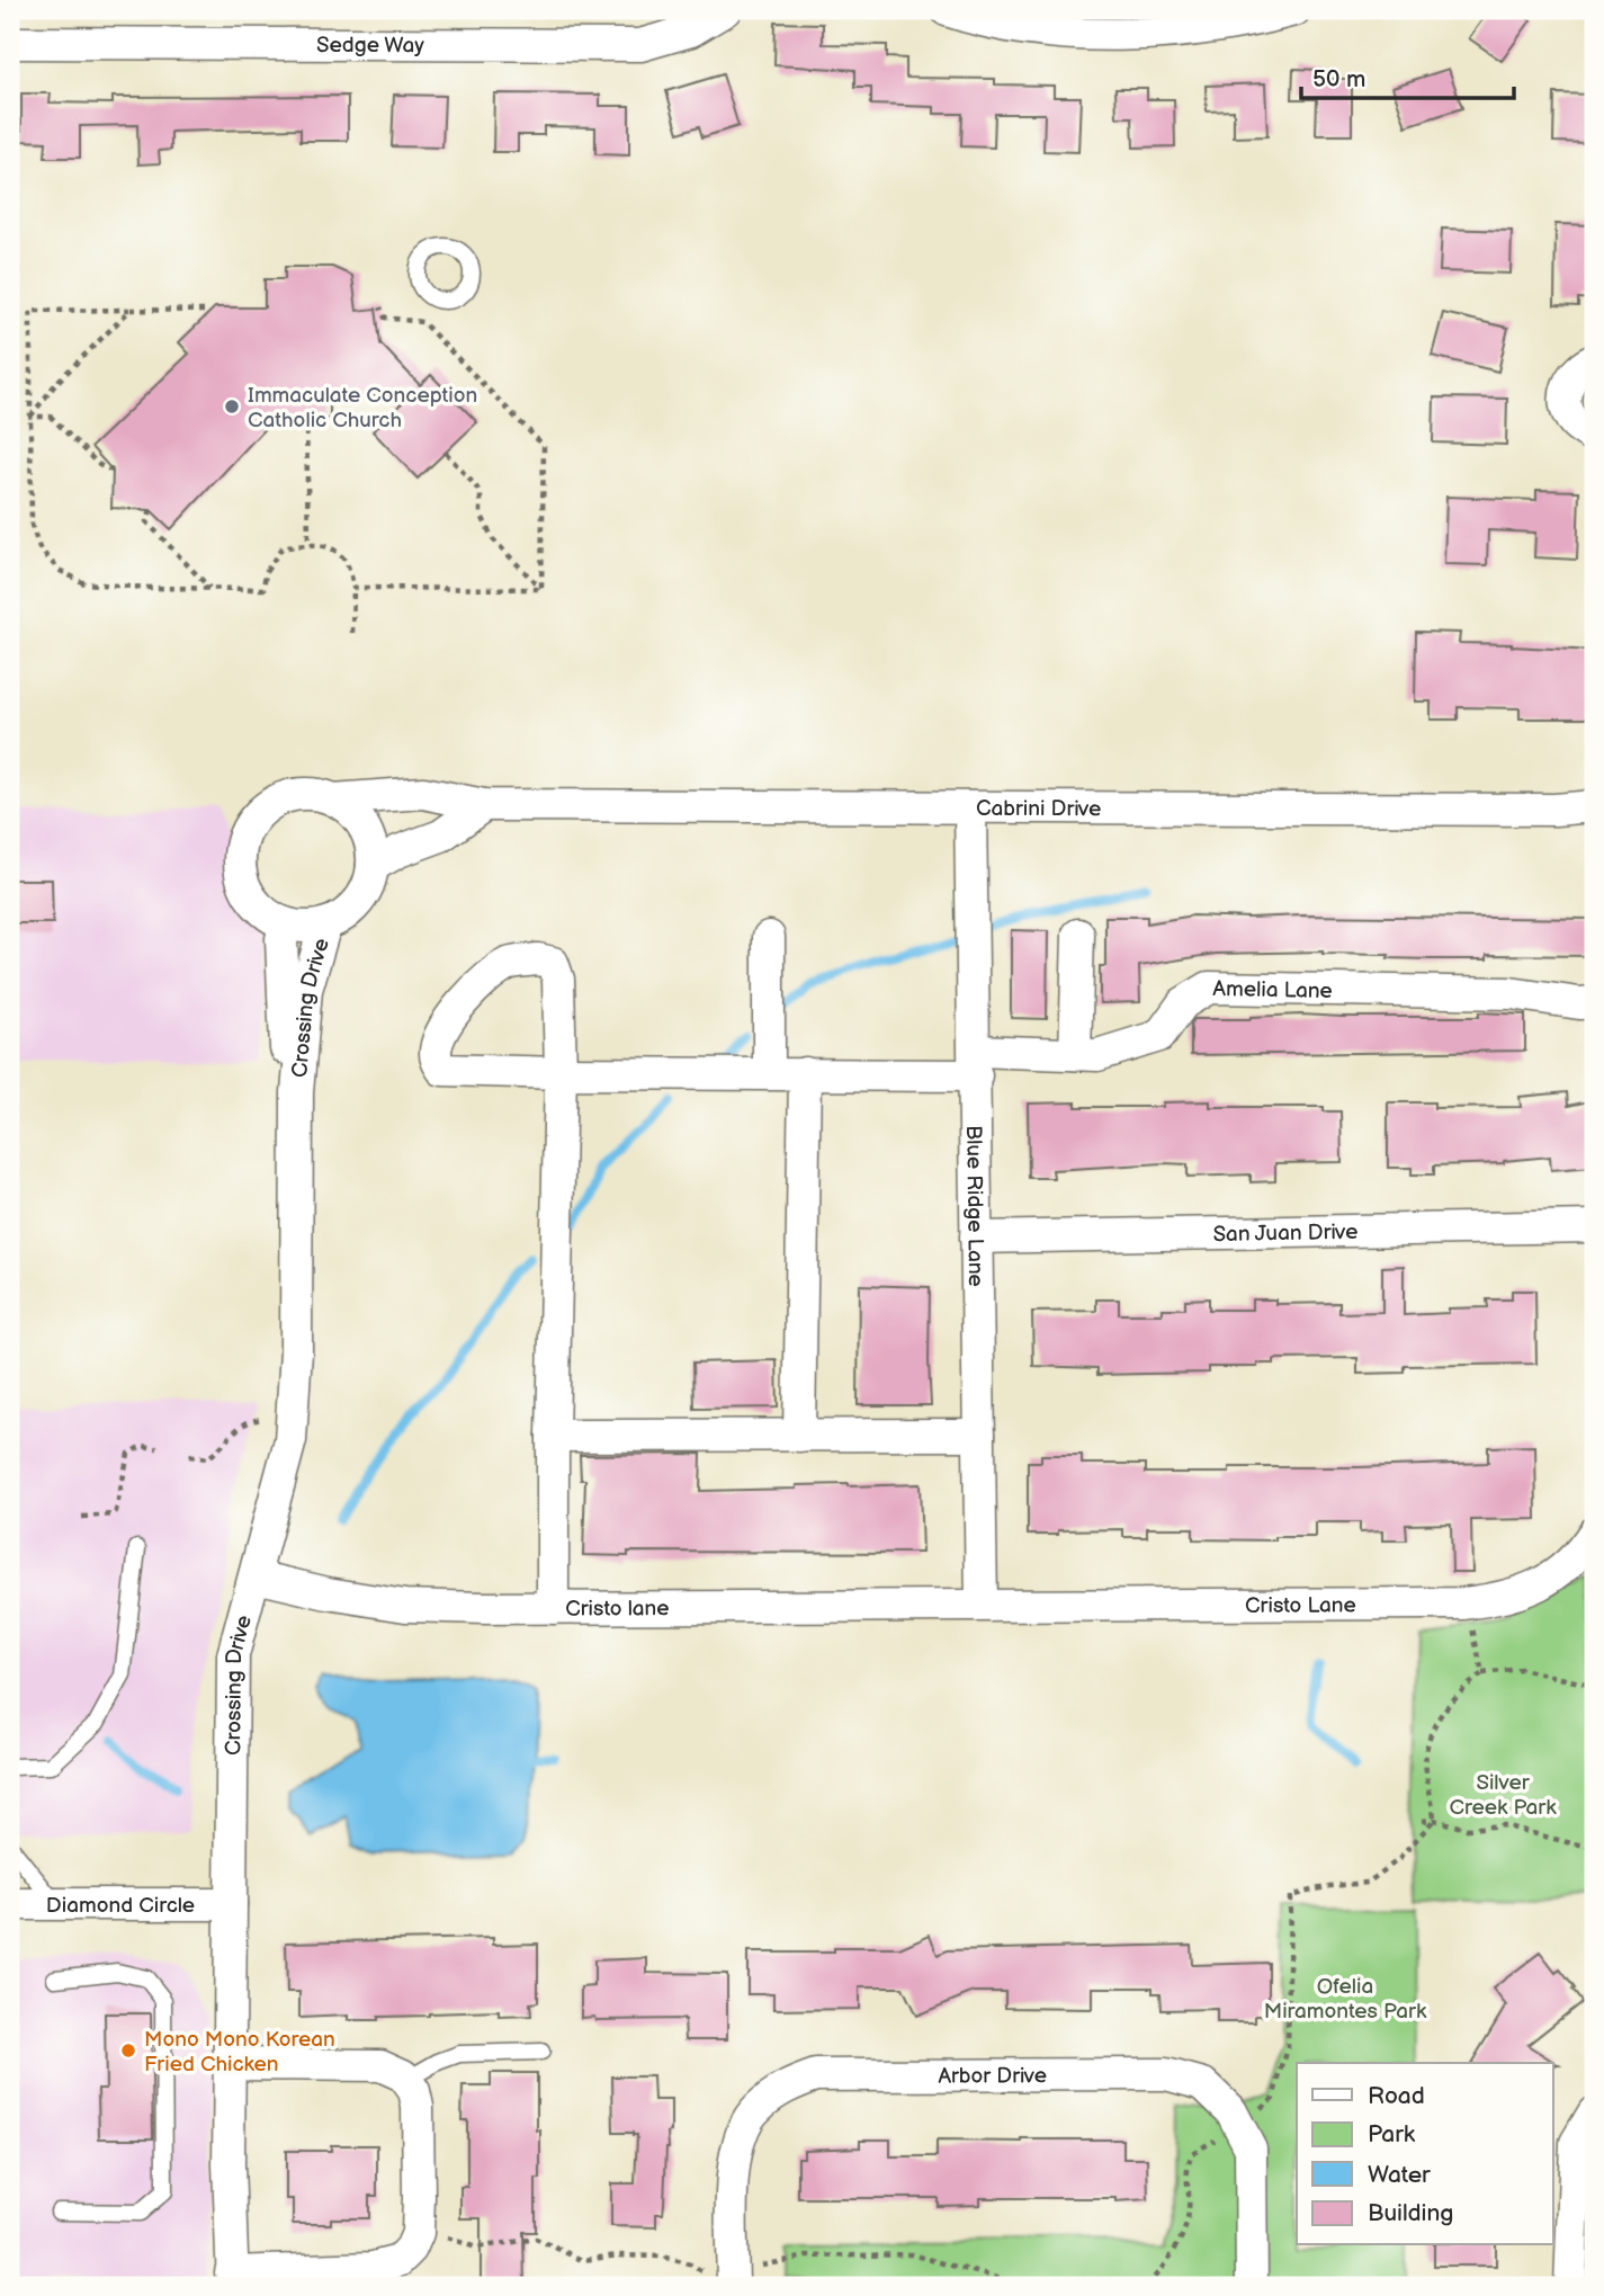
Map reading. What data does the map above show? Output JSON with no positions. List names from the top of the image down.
{
  "streets": {
    "street": [
      "Sedge Way",
      "Cabrini Drive",
      "Amelia Lane",
      "Crossing Drive",
      "Blue Ridge Lane",
      "San Juan Drive",
      "Cristo Lane",
      "Cristo lane",
      "Diamond Circle",
      "Arbor Drive"
    ]
  },
  "crossings": [
    ["Cabrini Drive", "Crossing Drive"],
    ["Cabrini Drive", "Blue Ridge Lane"],
    ["Amelia Lane", "Blue Ridge Lane"],
    ["Crossing Drive", "Cristo lane"],
    ["Crossing Drive", "Diamond Circle"],
    ["Blue Ridge Lane", "San Juan Drive"],
    ["Blue Ridge Lane", "Cristo Lane"],
    ["Blue Ridge Lane", "Cristo lane"],
    ["Cristo Lane", "Cristo lane"]
  ],
  "parks": ["Silver Creek Park", "Ofelia Miramontes Park"],
  "places": ["Immaculate Conception Catholic Church", "Mono Mono Korean Fried Chicken"],
  "legend": [
    "Road",
    "Park",
    "Water",
    "Building"
  ],
  "scale_bar": "50 m"
}
